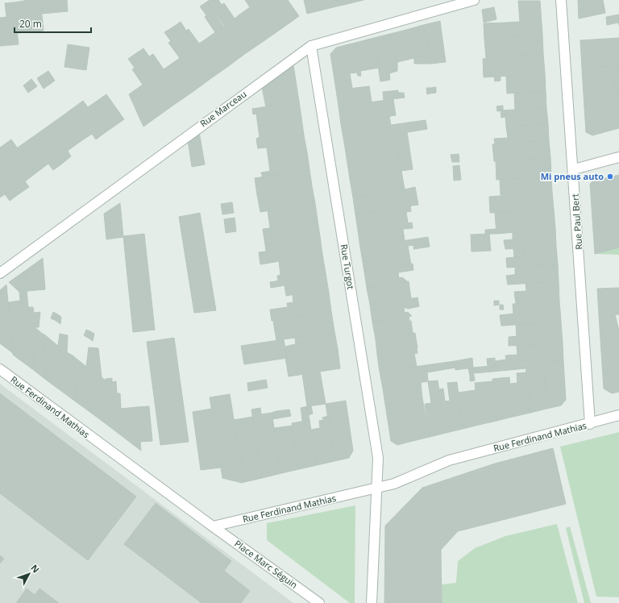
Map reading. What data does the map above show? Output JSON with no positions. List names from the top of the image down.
{
  "streets": {
    "street": [
      "Rue Marceau",
      "Rue Paul Bert",
      "Rue Turgot",
      "Rue Ferdinand Mathias",
      "Place Marc Séguin"
    ]
  },
  "crossings": [
    ["Rue Marceau", "Rue Turgot"],
    ["Rue Paul Bert", "Rue Ferdinand Mathias"],
    ["Rue Turgot", "Rue Ferdinand Mathias"],
    ["Rue Ferdinand Mathias", "Place Marc Séguin"]
  ],
  "places": ["Mi pneus auto"],
  "scale_bar": "20 m",
  "north": "top right"
}
